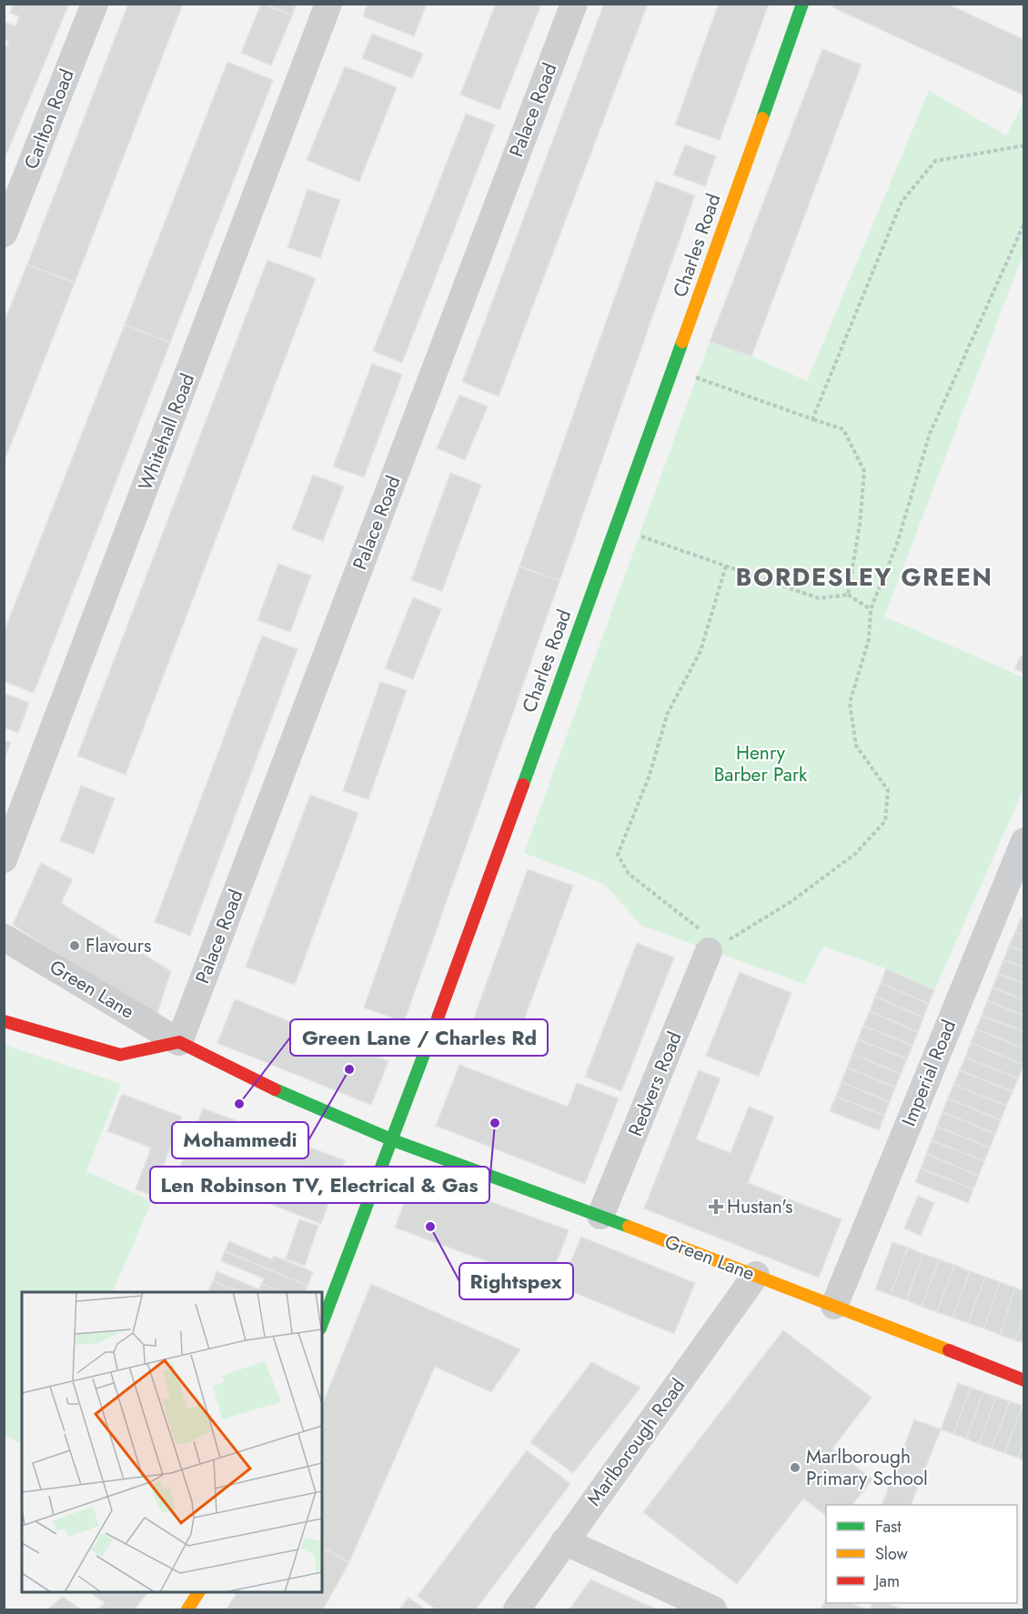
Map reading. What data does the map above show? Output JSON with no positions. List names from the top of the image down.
{
  "streets": {
    "street": [
      "Palace Road",
      "Carlton Road",
      "Charles Road",
      "Whitehall Road",
      "Green Lane",
      "Imperial Road",
      "Redvers Road",
      "Marlborough Road"
    ]
  },
  "crossings": [
    ["Palace Road", "Green Lane"],
    ["Charles Road", "Green Lane"],
    ["Green Lane", "Imperial Road"],
    ["Green Lane", "Redvers Road"],
    ["Green Lane", "Marlborough Road"]
  ],
  "districts": ["BORDESLEY GREEN"],
  "parks": ["Henry Barber Park"],
  "places": {
    "other": [
      "Flavours",
      "Mohammedi",
      "Green Lane / Charles Rd",
      "Len Robinson TV, Electrical & Gas",
      "Rightspex",
      "Marlborough Primary School"
    ],
    "health": ["Hustan's"]
  },
  "legend": ["Fast", "Slow", "Jam"]
}
